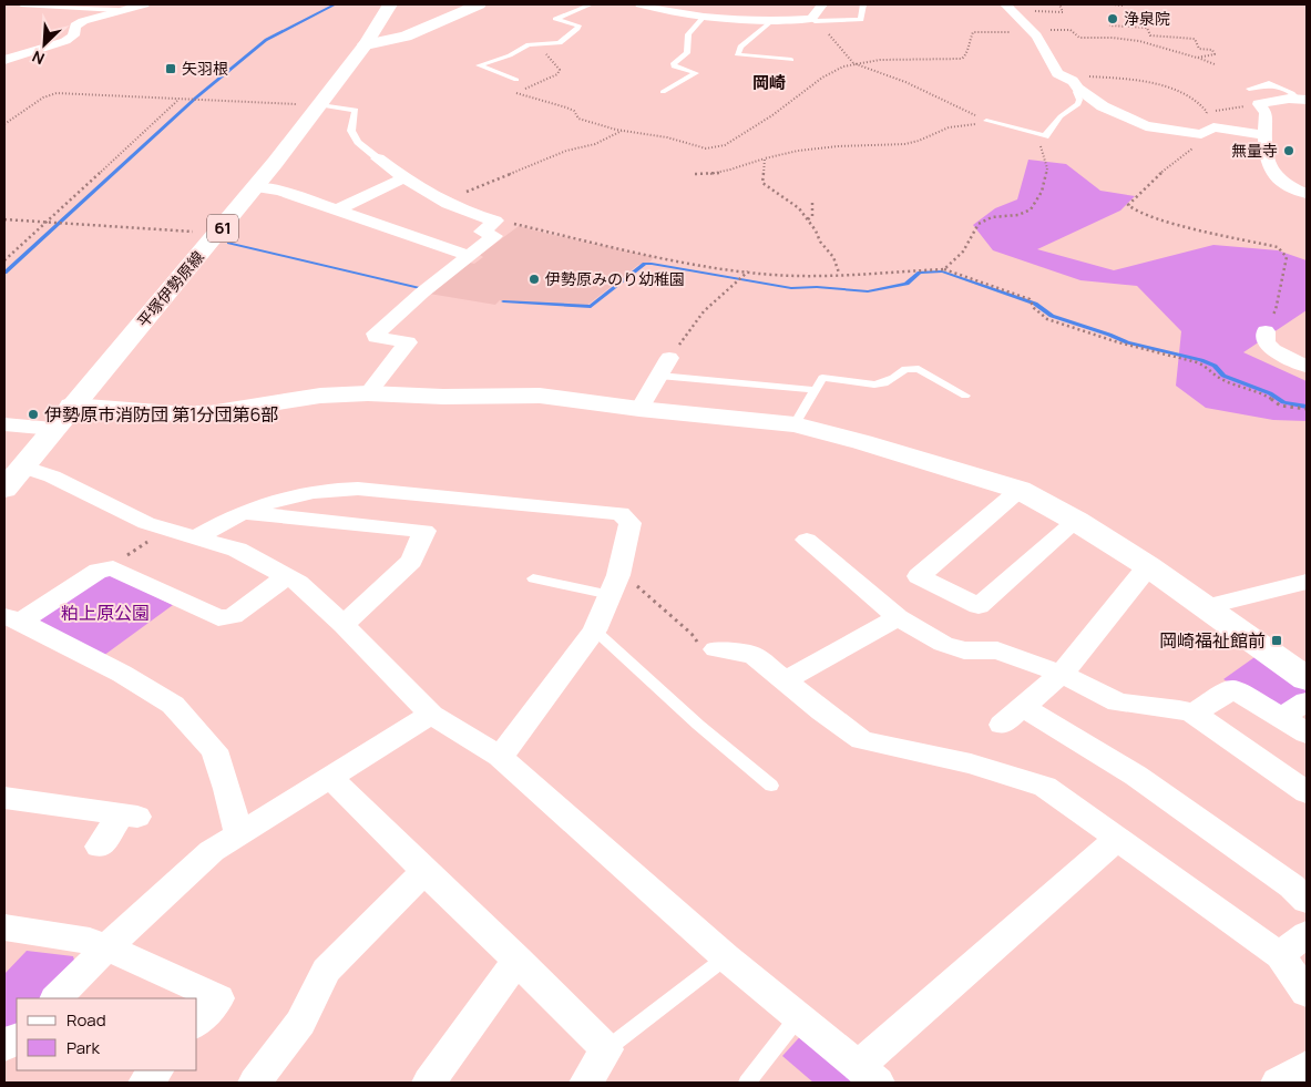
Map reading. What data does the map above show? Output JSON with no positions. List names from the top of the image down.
{
  "streets": {
    "street": ["61", "平塚伊勢原線"]
  },
  "districts": ["岡崎"],
  "parks": ["粕上原公園"],
  "places": {
    "other": [
      "浄泉院",
      "無量寺",
      "伊勢原みのり幼稚園",
      "伊勢原市消防団 第1分団第6部"
    ],
    "transit": ["矢羽根", "岡崎福祉館前"]
  },
  "legend": ["Road", "Park"],
  "north": "bottom left"
}
